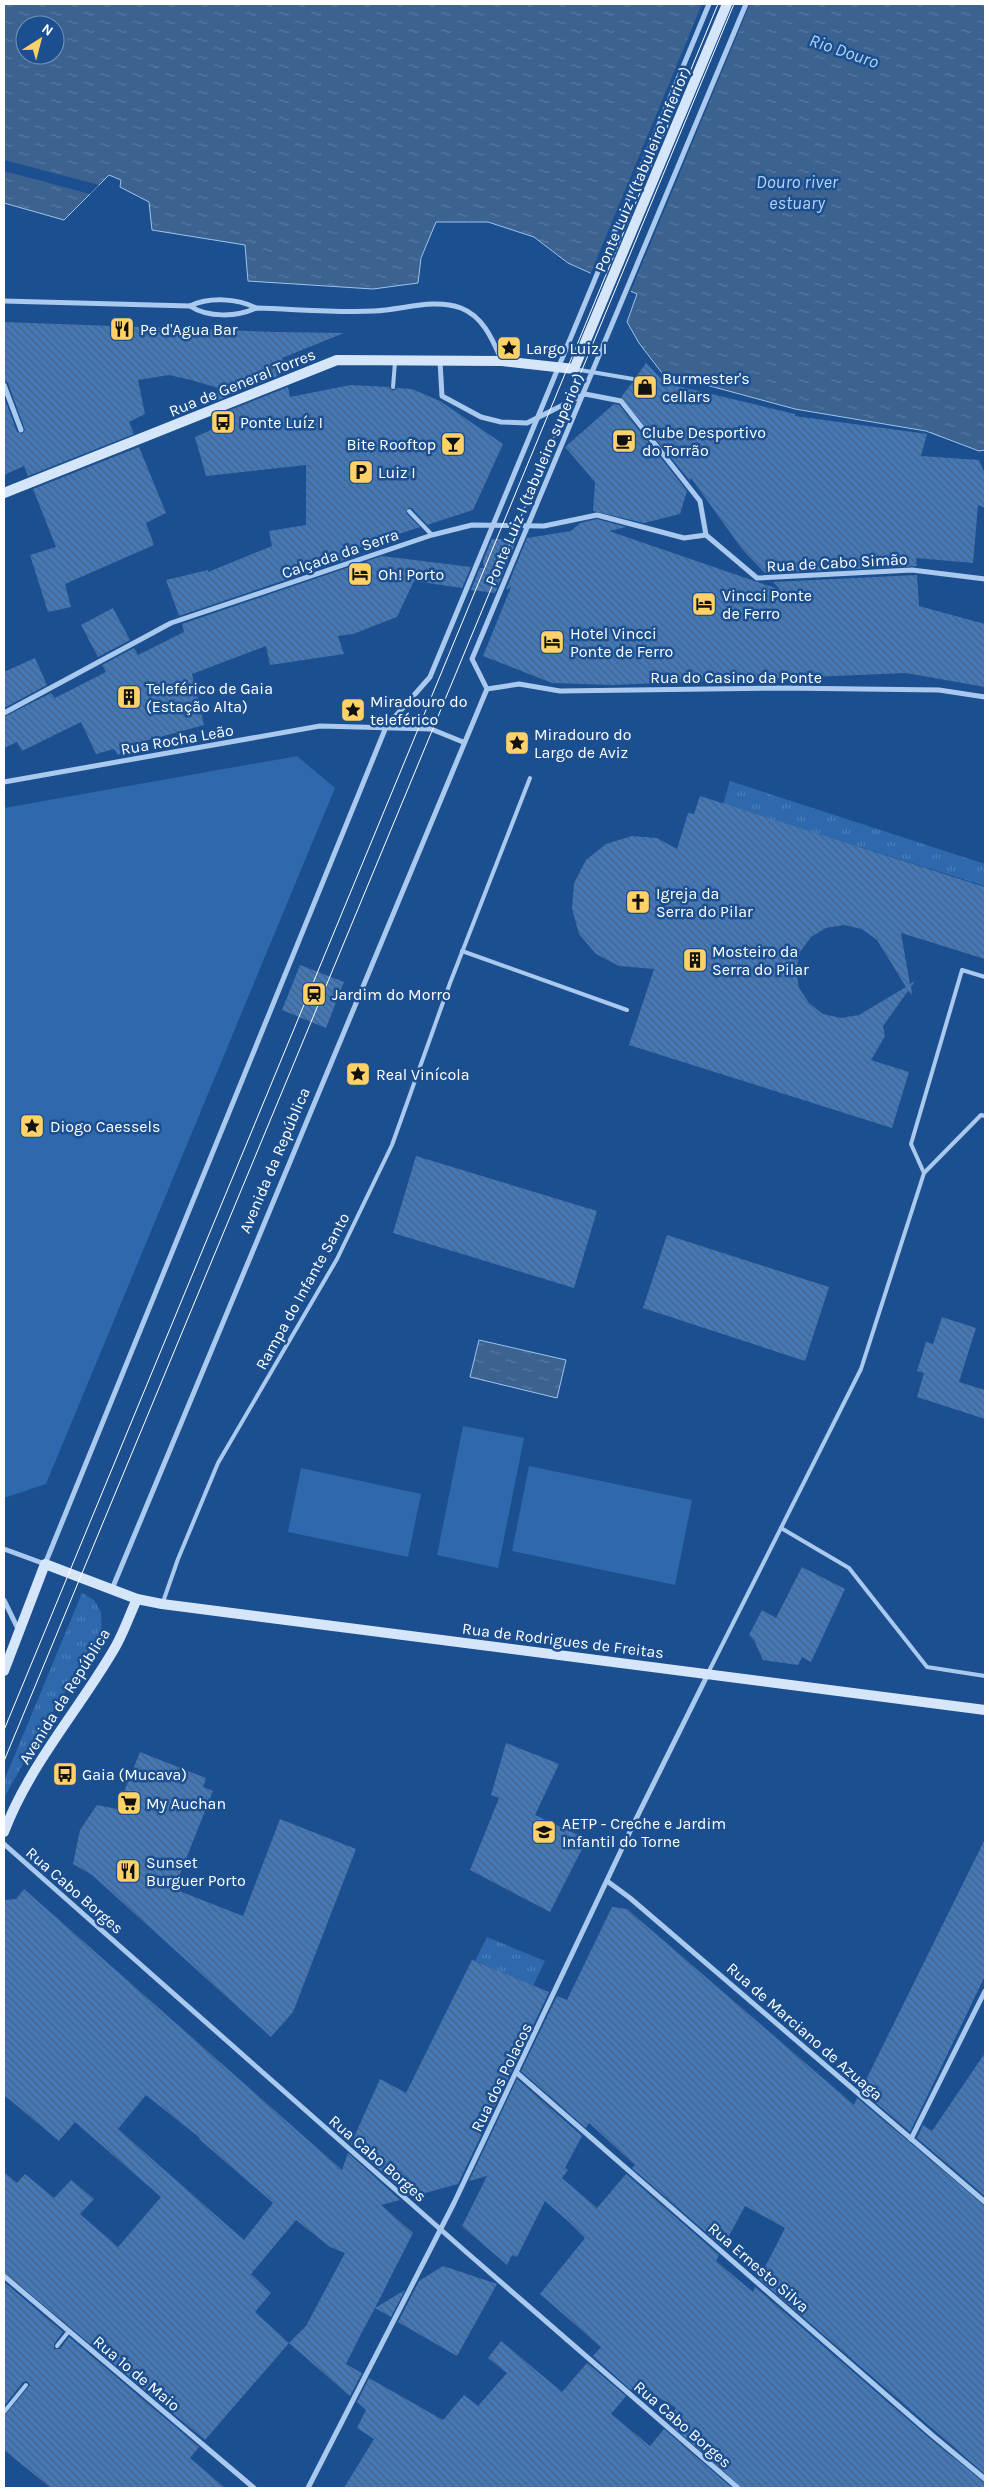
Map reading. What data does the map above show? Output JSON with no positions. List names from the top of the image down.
{
  "streets": {
    "main road": [
      "Ponte Luiz I (tabuleiro inferior)",
      "Rua de General Torres",
      "Avenida da República",
      "Rua de Rodrigues de Freitas"
    ],
    "street": [
      "Ponte Luiz I (tabuleiro superior)",
      "Calçada da Serra",
      "Rua de Cabo Simão",
      "Rua do Casino da Ponte",
      "Rua Rocha Leão",
      "Rua Cabo Borges",
      "Rua de Marciano de Azuaga",
      "Rua dos Polacos",
      "Rua Ernesto Silva",
      "Rua 1º de Maio"
    ],
    "lane": ["Rampa do Infante Santo"]
  },
  "crossings": [
    ["Ponte Luiz I (tabuleiro superior)", "Rua do Casino da Ponte"],
    ["Ponte Luiz I (tabuleiro superior)", "Rua Rocha Leão"],
    ["Ponte Luiz I (tabuleiro superior)", "Avenida da República"],
    ["Calçada da Serra", "Rua de Cabo Simão"],
    ["Rua do Casino da Ponte", "Avenida da República"],
    ["Avenida da República", "Rua de Rodrigues de Freitas"],
    ["Rampa do Infante Santo", "Rua de Rodrigues de Freitas"],
    ["Rua de Rodrigues de Freitas", "Rua dos Polacos"],
    ["Rua Cabo Borges", "Rua dos Polacos"],
    ["Rua de Marciano de Azuaga", "Rua dos Polacos"],
    ["Rua dos Polacos", "Rua Ernesto Silva"]
  ],
  "water": ["Rio Douro", "Douro river estuary"],
  "places": {
    "restaurant": ["Pe d'Agua Bar", "Sunset Burguer Porto"],
    "place": [
      "Largo Luiz I",
      "Miradouro do teleférico",
      "Miradouro do Largo de Aviz",
      "Real Vinícola",
      "Diogo Caessels"
    ],
    "shop": ["Burmester's cellars"],
    "bus stop": ["Ponte Luíz I", "Gaia (Mucava)"],
    "cafe": ["Clube Desportivo do Torrão"],
    "bar": ["Bite Rooftop"],
    "parking": ["Luiz I"],
    "hotel": ["Oh! Porto", "Vincci Ponte de Ferro", "Hotel Vincci Ponte de Ferro"],
    "building": ["Teleférico de Gaia (Estação Alta)", "Mosteiro da Serra do Pilar"],
    "church": ["Igreja da Serra do Pilar"],
    "station": ["Jardim do Morro"],
    "supermarket": ["My Auchan"],
    "school or university": ["AETP - Creche e Jardim Infantil do Torne"]
  },
  "north": "top right"
}
